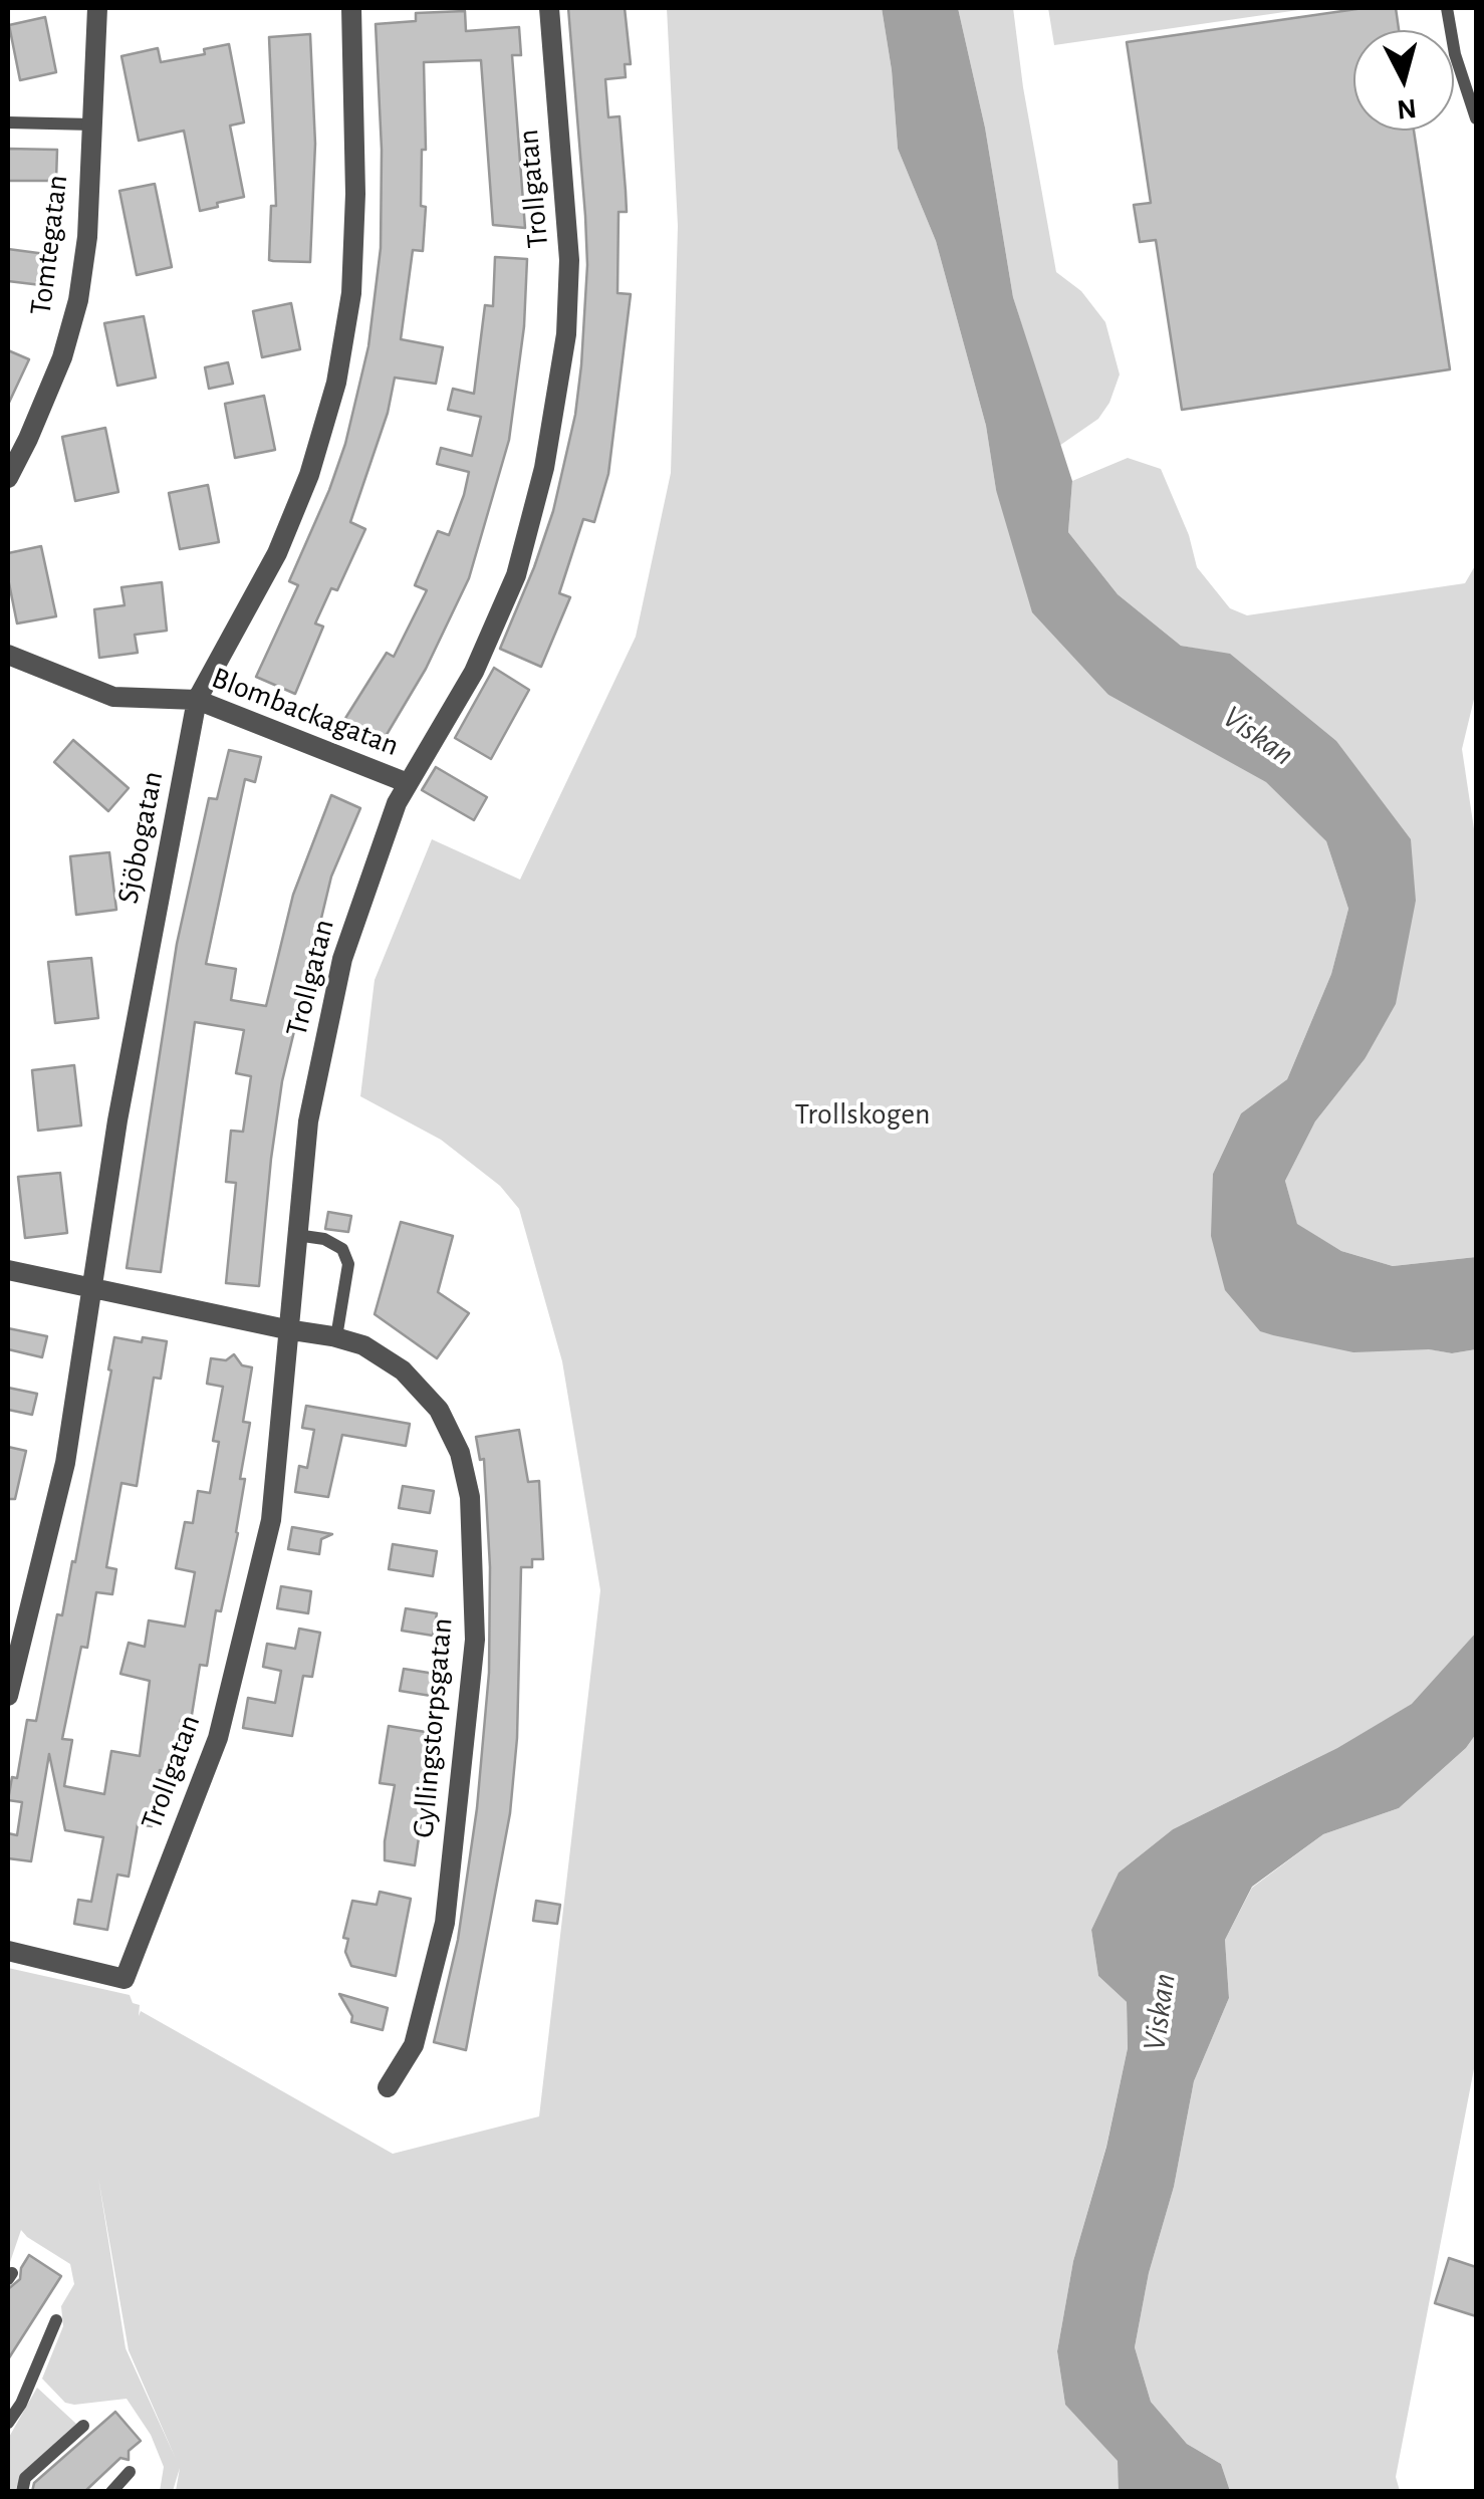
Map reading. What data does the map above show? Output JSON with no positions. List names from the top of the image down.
{
  "streets": {
    "street": [
      "Trollgatan",
      "Tomtegatan",
      "Blombackagatan",
      "Sjöbogatan",
      "Gyllingstorpsgatan"
    ]
  },
  "crossings": [
    ["Trollgatan", "Blombackagatan"],
    ["Trollgatan", "Gyllingstorpsgatan"],
    ["Blombackagatan", "Sjöbogatan"],
    ["Sjöbogatan", "Gyllingstorpsgatan"]
  ],
  "water": ["Viskan"],
  "parks": ["Trollskogen"],
  "north": "bottom"
}
